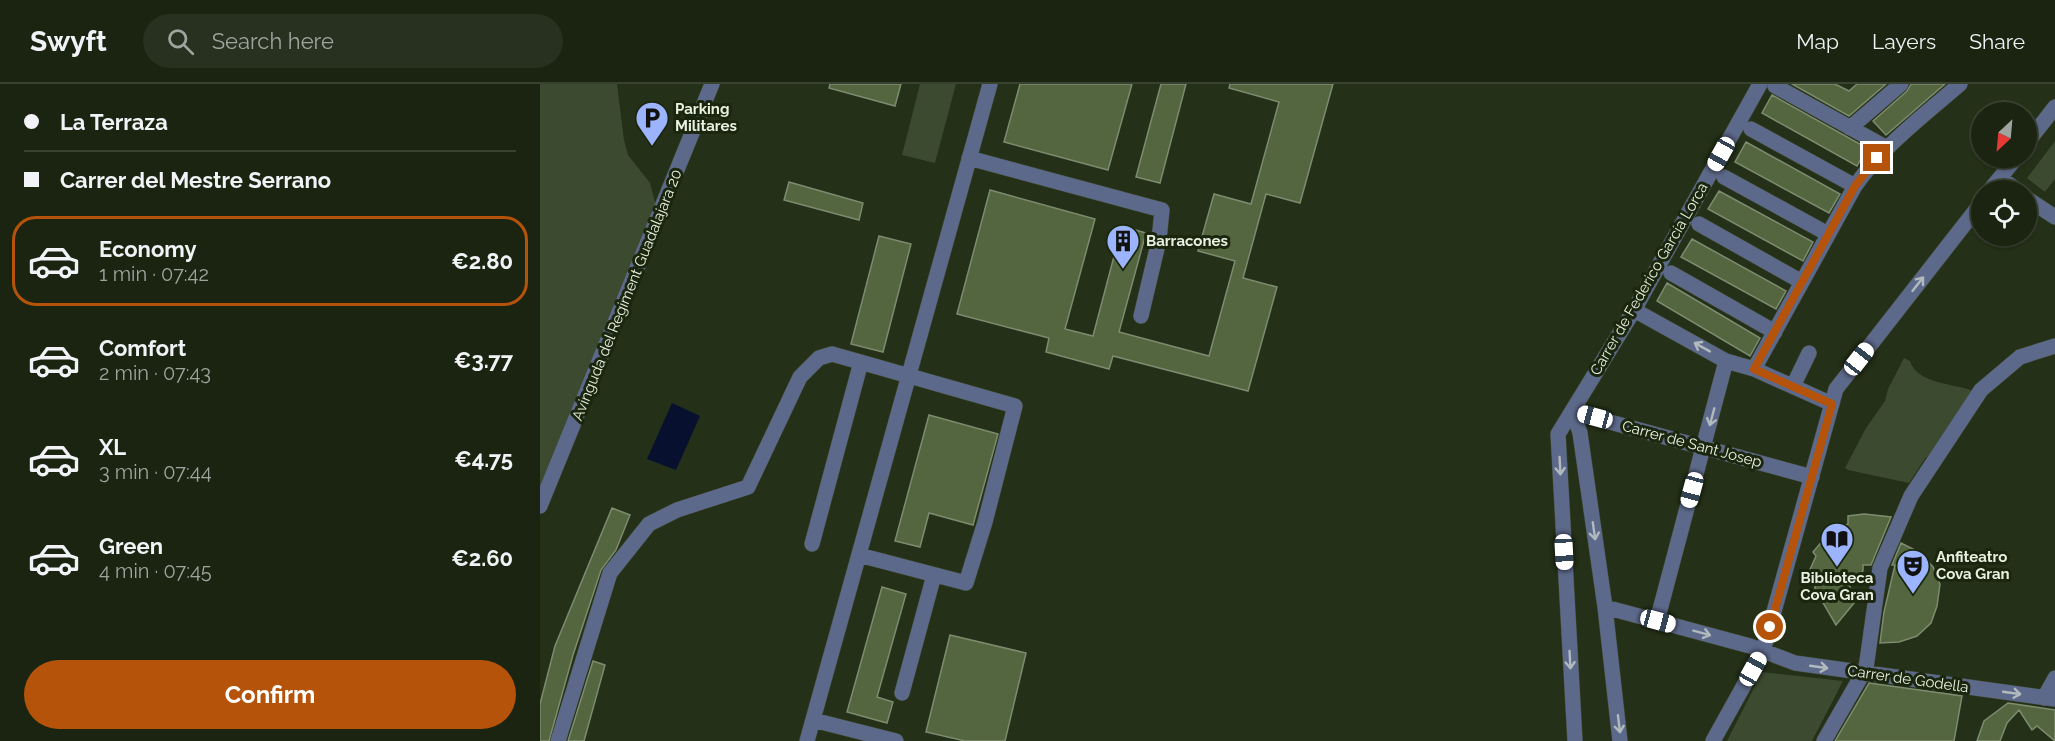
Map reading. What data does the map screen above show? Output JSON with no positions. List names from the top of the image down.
{
  "streets": {
    "street": [
      "Carrer de Federico García Lorca",
      "Avinguda del Regiment Guadalajara 20",
      "Carrer de Sant Josep",
      "Carrer de Godella"
    ]
  },
  "crossings": [
    ["Carrer de Federico García Lorca", "Carrer de Sant Josep"]
  ],
  "one_way": ["Carrer de Godella"],
  "places": {
    "parking": ["Parking Militares"],
    "building": ["Barracones"],
    "library": ["Biblioteca Cova Gran"],
    "theatre": ["Anfiteatro Cova Gran"]
  },
  "north": "bottom left",
  "page": {
    "header": "Swyft",
    "search": "Search here",
    "nav": ["Map", "Layers", "Share"],
    "banner": ["La Terraza", "Carrer del Mestre Serrano"],
    "list": [
      {
        "name": "Economy",
        "note": "1 min · 07:42",
        "value": "€2.80"
      },
      {
        "name": "Comfort",
        "note": "2 min · 07:43",
        "value": "€3.77"
      },
      {
        "name": "XL",
        "note": "3 min · 07:44",
        "value": "€4.75"
      },
      {
        "name": "Green",
        "note": "4 min · 07:45",
        "value": "€2.60"
      }
    ],
    "buttons": "Confirm"
  }
}
